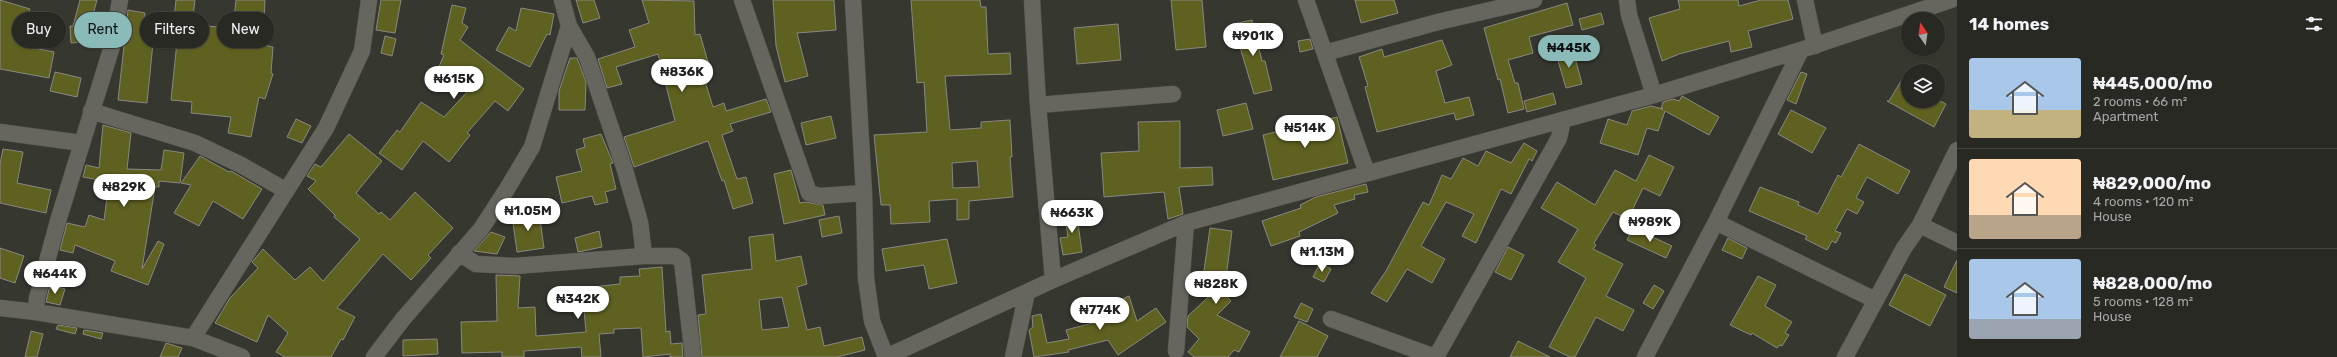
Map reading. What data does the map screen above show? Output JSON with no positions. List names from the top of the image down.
{
  "north": "top",
  "page": {
    "heading": "14 homes",
    "chip": [
      "Buy",
      "Rent",
      "Filters",
      "New"
    ],
    "price": [
      "₦901K",
      "₦445K",
      "₦836K",
      "₦615K",
      "₦514K",
      "₦829K",
      "₦1.05M",
      "₦663K",
      "₦989K",
      "₦1.13M",
      "₦644K",
      "₦828K",
      "₦342K",
      "₦774K"
    ],
    "list": [
      {
        "name": "₦445,000/mo",
        "note": "2 rooms · 66 m² · Apartment"
      },
      {
        "name": "₦829,000/mo",
        "note": "4 rooms · 120 m² · House"
      },
      {
        "name": "₦828,000/mo",
        "note": "5 rooms · 128 m² · House"
      }
    ]
  }
}
